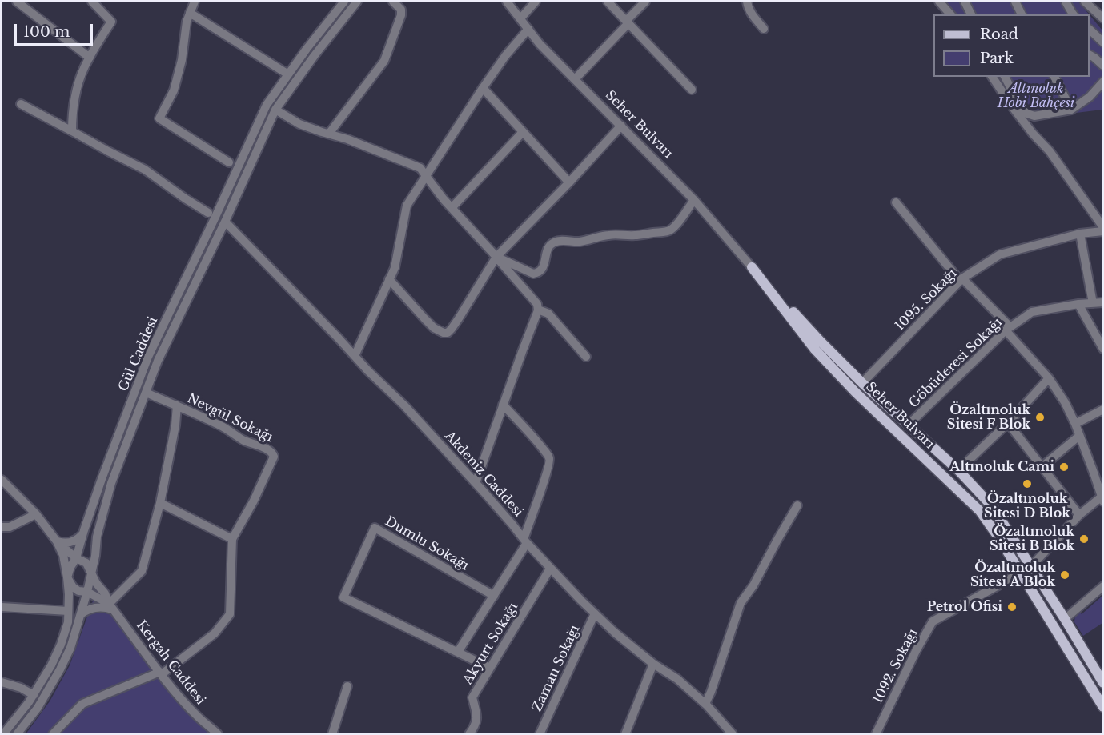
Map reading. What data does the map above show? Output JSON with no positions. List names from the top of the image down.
{
  "streets": {
    "main road": ["Seher Bulvarı"],
    "street": [
      "1095. Sokağı",
      "Gül Caddesi",
      "Göbüderesi Sokağı",
      "Nevgül Sokağı",
      "Akdeniz Caddesi",
      "Dumlu Sokağı",
      "Akyurt Sokağı",
      "Kergah Caddesi",
      "1092. Sokağı",
      "Zaman Sokağı"
    ]
  },
  "crossings": [
    ["Seher Bulvarı", "1095. Sokağı"],
    ["Seher Bulvarı", "Göbüderesi Sokağı"],
    ["Seher Bulvarı", "1092. Sokağı"],
    ["Gül Caddesi", "Nevgül Sokağı"],
    ["Gül Caddesi", "Akdeniz Caddesi"],
    ["Gül Caddesi", "Kergah Caddesi"],
    ["Nevgül Sokağı", "Kergah Caddesi"],
    ["Akdeniz Caddesi", "Akyurt Sokağı"],
    ["Akdeniz Caddesi", "Zaman Sokağı"],
    ["Dumlu Sokağı", "Akyurt Sokağı"]
  ],
  "parks": ["Altınoluk Hobi Bahçesi"],
  "places": [
    "Özaltınoluk Sitesi F Blok",
    "Altınoluk Cami",
    "Özaltınoluk Sitesi D Blok",
    "Özaltınoluk Sitesi B Blok",
    "Özaltınoluk Sitesi A Blok",
    "Petrol Ofisi"
  ],
  "legend": ["Road", "Park"],
  "scale_bar": "100 m"
}
